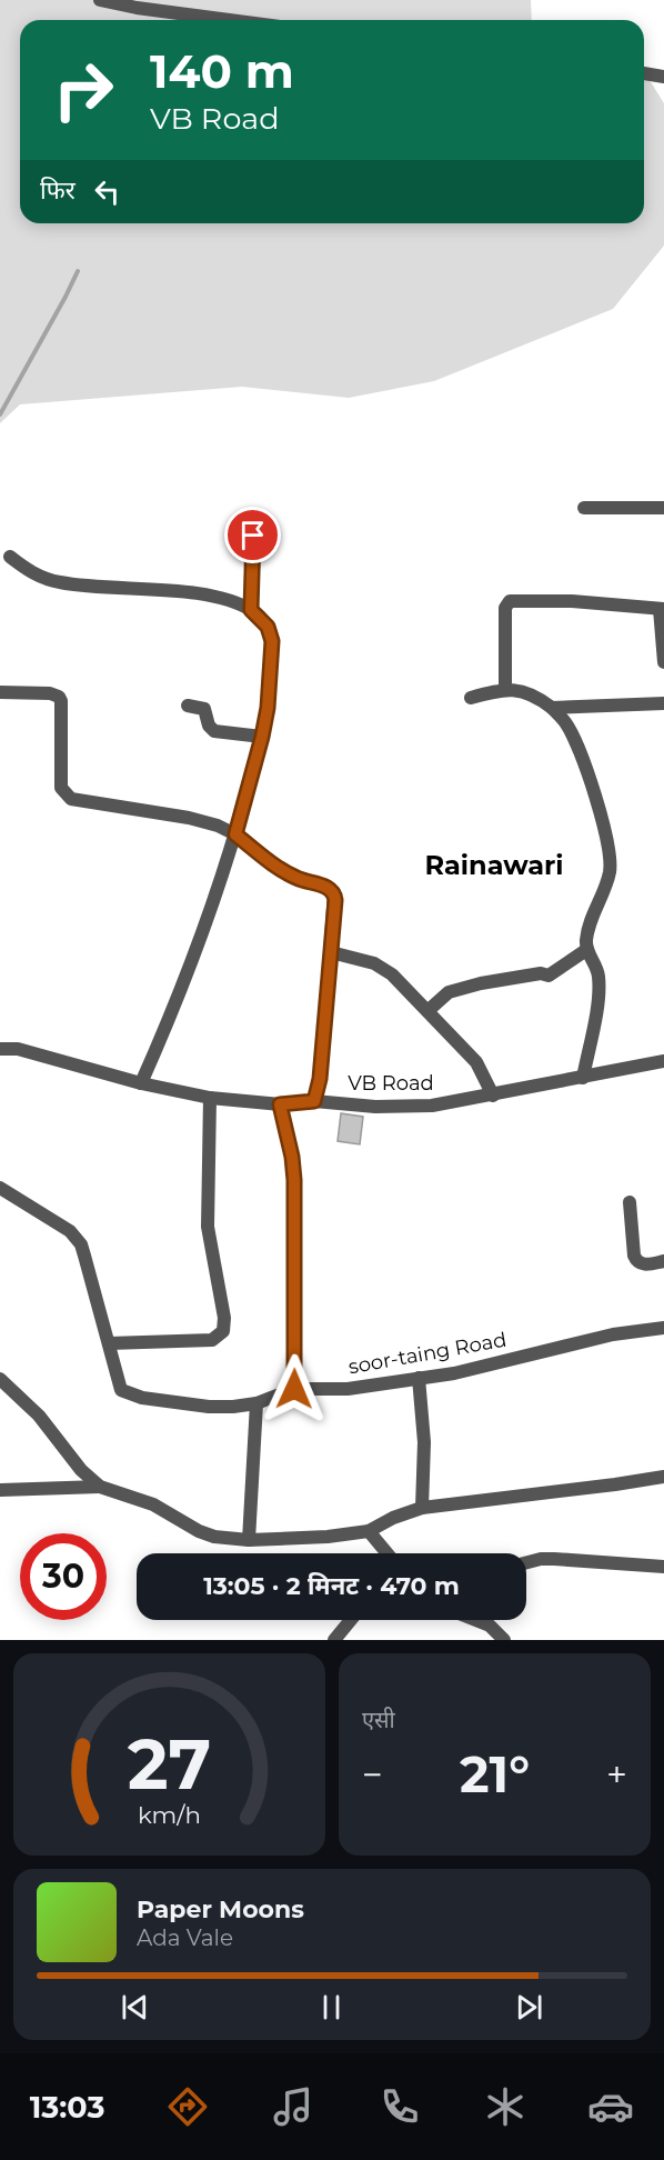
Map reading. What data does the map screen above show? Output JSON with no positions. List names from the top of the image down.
{
  "streets": {
    "street": ["VB Road", "soor-taing Road"]
  },
  "districts": ["Rainawari"],
  "page": {
    "turn": ["140 m", "VB Road"],
    "then": "फिर",
    "limit": "30",
    "trip": "13:05 · 2 मिनट · 470 m",
    "tile": "एसी",
    "heat": ["−", "21°", "+"],
    "song": ["Paper Moons", "Ada Vale"],
    "tabs": "13:03",
    "gauge": ["27", "km/h"]
  }
}
